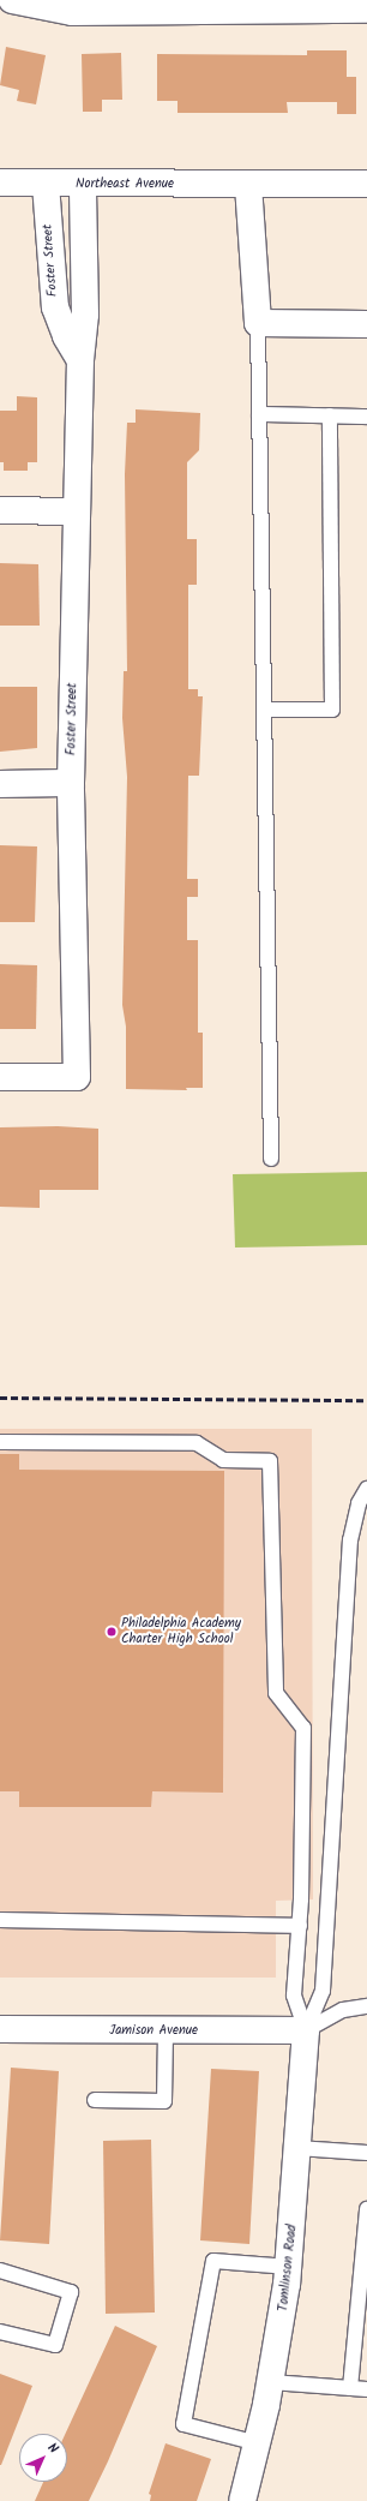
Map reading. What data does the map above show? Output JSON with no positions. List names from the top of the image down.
{
  "streets": {
    "street": [
      "Northeast Avenue",
      "Foster Street",
      "Jamison Avenue",
      "Tomlinson Road"
    ]
  },
  "crossings": [
    ["Northeast Avenue", "Foster Street"],
    ["Jamison Avenue", "Tomlinson Road"]
  ],
  "places": ["Philadelphia Academy Charter High School"],
  "north": "top right"
}
